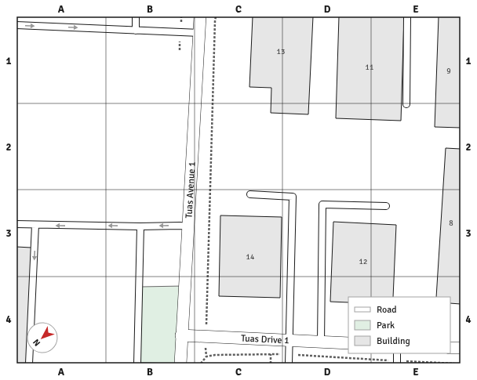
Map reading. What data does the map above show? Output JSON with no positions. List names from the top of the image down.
{
  "streets": {
    "street": ["Tuas Avenue 1", "Tuas Drive 1"]
  },
  "crossings": [
    ["Tuas Avenue 1", "Tuas Drive 1"]
  ],
  "house_numbers": [
    "13",
    "11",
    "9",
    "8",
    "14",
    "12"
  ],
  "legend": ["Road", "Park", "Building"],
  "north": "bottom left",
  "grid": {
    "columns": [
      "A",
      "B",
      "C",
      "D",
      "E"
    ],
    "rows": [
      "1",
      "2",
      "3",
      "4"
    ]
  }
}
